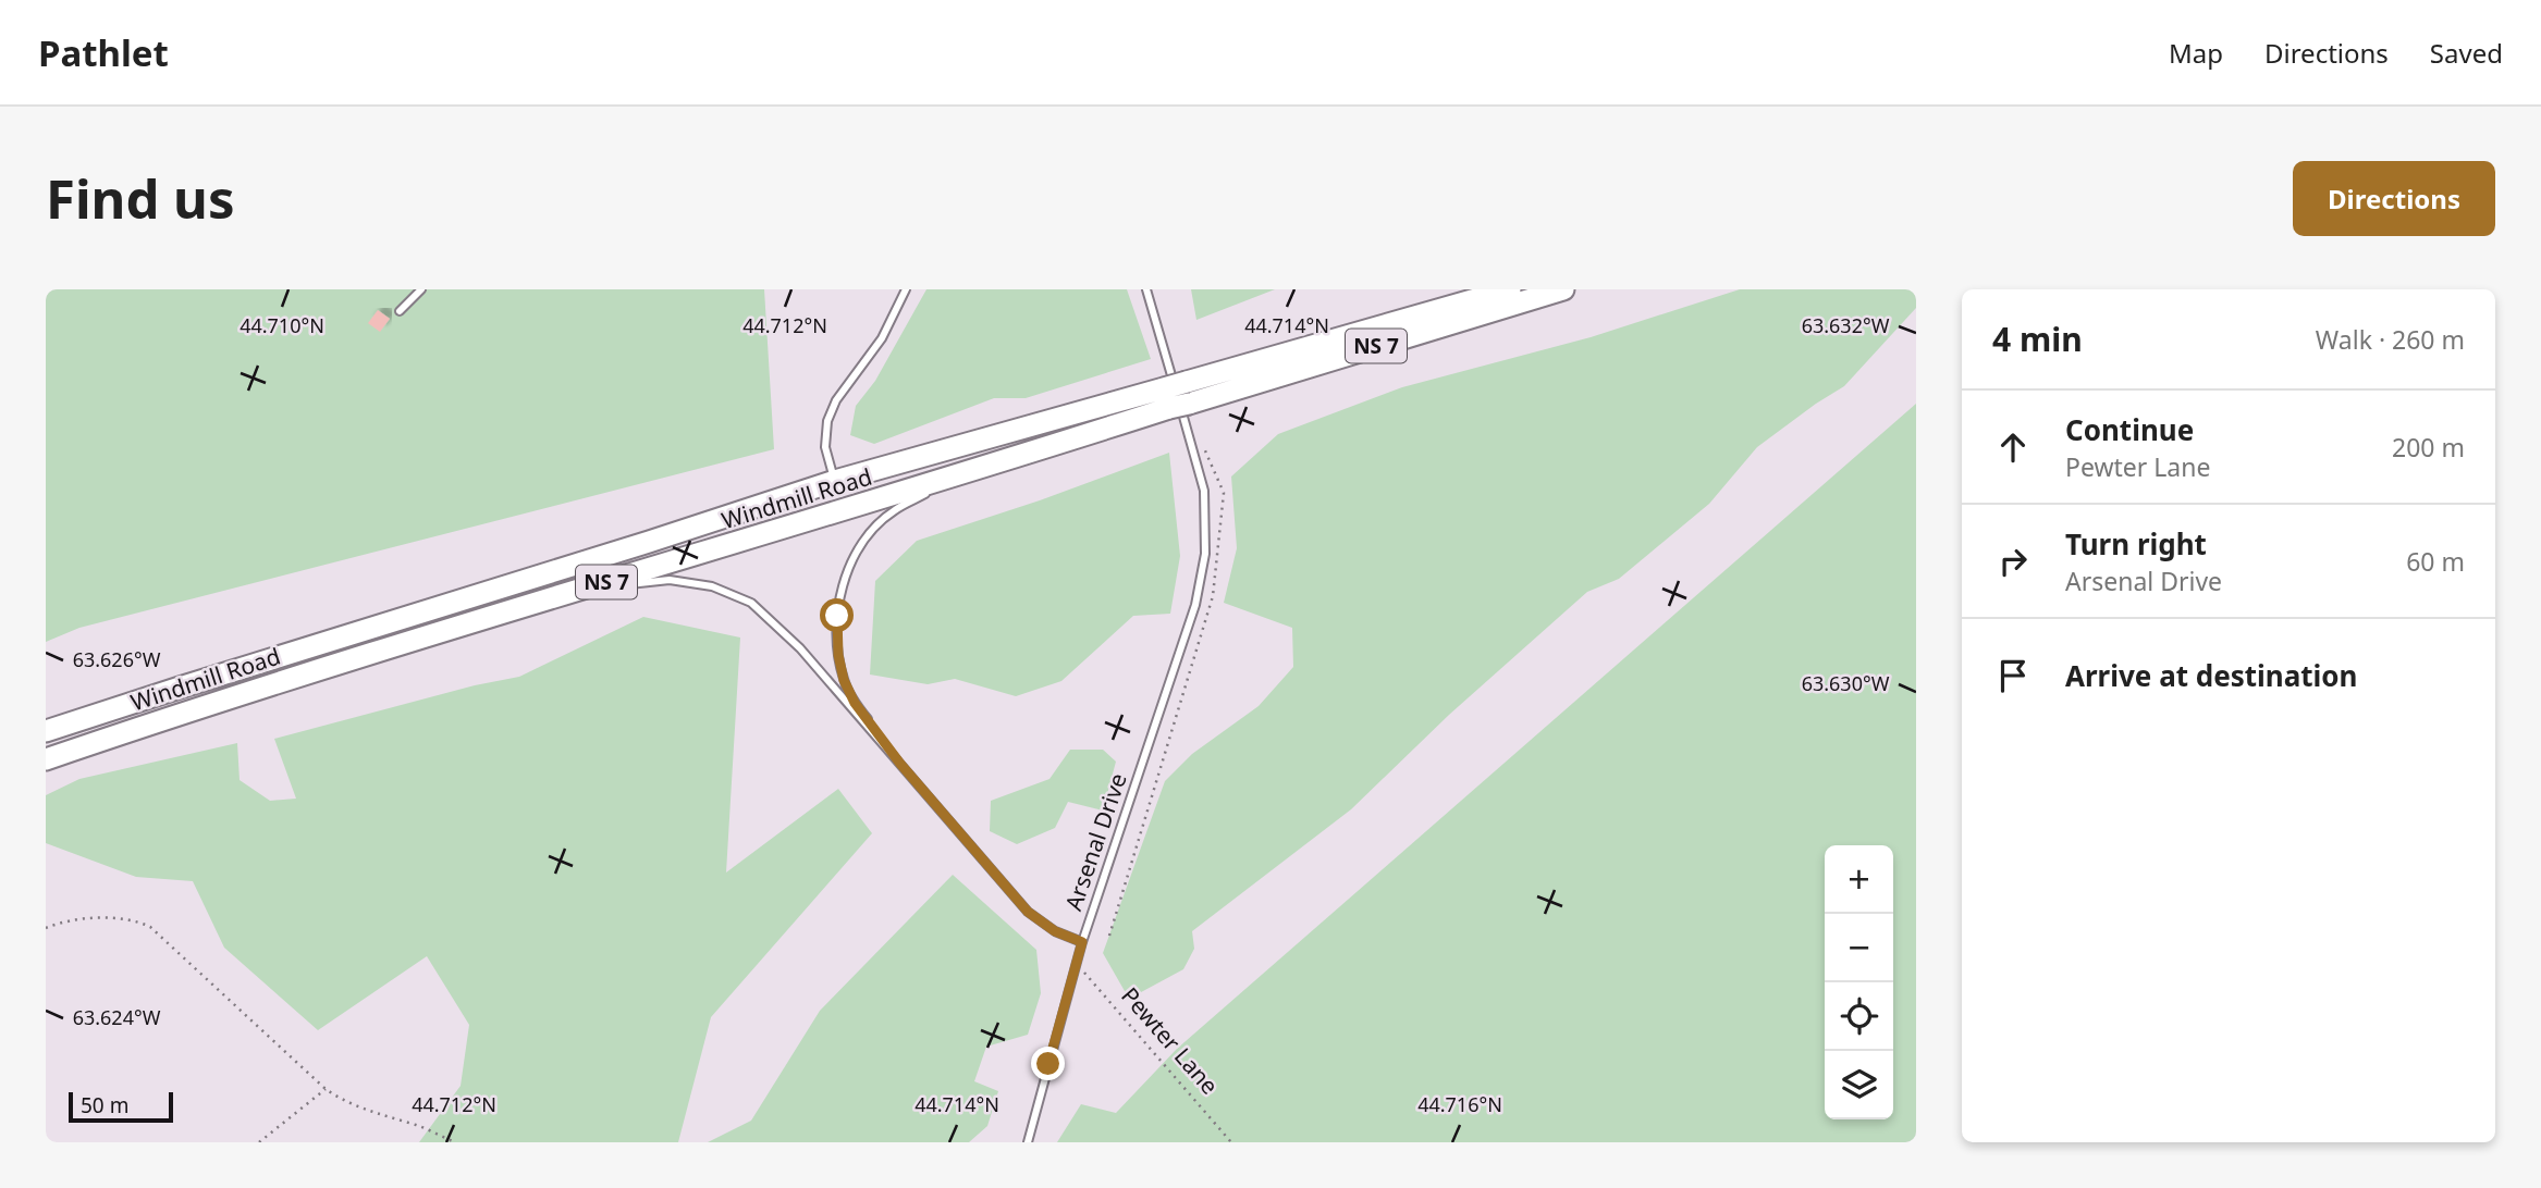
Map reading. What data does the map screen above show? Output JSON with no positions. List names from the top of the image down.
{
  "streets": {
    "highway": ["NS 7", "Windmill Road"],
    "lane": ["Arsenal Drive"],
    "path": ["Pewter Lane"]
  },
  "crossings": [
    ["Arsenal Drive", "Pewter Lane"]
  ],
  "scale_bar": "50 m",
  "page": {
    "header": "Pathlet",
    "nav": ["Map", "Directions", "Saved"],
    "buttons": "Directions",
    "title": "Find us",
    "heading": ["4 min", "Walk · 260 m"],
    "list": [
      ["Continue", "Pewter Lane", "200 m"],
      ["Turn right", "Arsenal Drive", "60 m"],
      "Arrive at destination"
    ],
    "map_buttons": ["+", "−"],
    "scale": "50 m"
  },
  "coordinates": [
    "63.632°W",
    "44.710°N",
    "44.714°N",
    "44.712°N",
    "63.626°W",
    "63.630°W",
    "63.624°W",
    "44.716°N"
  ]
}
